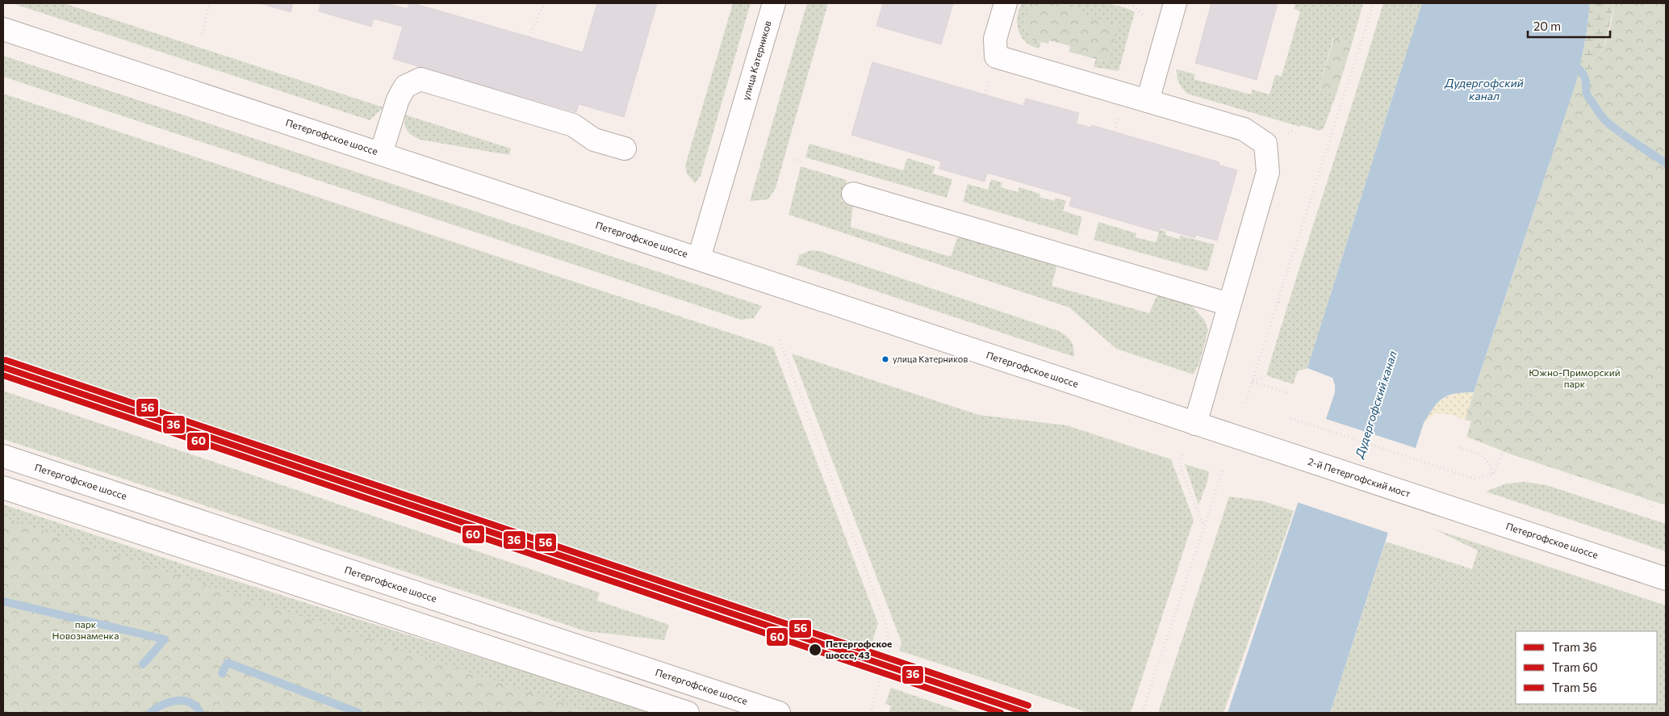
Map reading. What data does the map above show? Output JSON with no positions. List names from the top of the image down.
{
  "streets": {
    "street": ["улица Катерников", "Петергофское шоссе", "2-й Петергофский мост"]
  },
  "crossings": [
    ["улица Катерников", "Петергофское шоссе"],
    ["Петергофское шоссе", "2-й Петергофский мост"]
  ],
  "water": ["Дудергофский канал"],
  "parks": ["Южно-Приморский парк", "парк Новознаменка"],
  "places": ["улица Катерников", "Петергофское шоссе, 43"],
  "lines": ["tram line 56", "tram line 36", "tram line 60"],
  "legend": ["Tram 36", "Tram 60", "Tram 56"],
  "scale_bar": "20 m"
}
